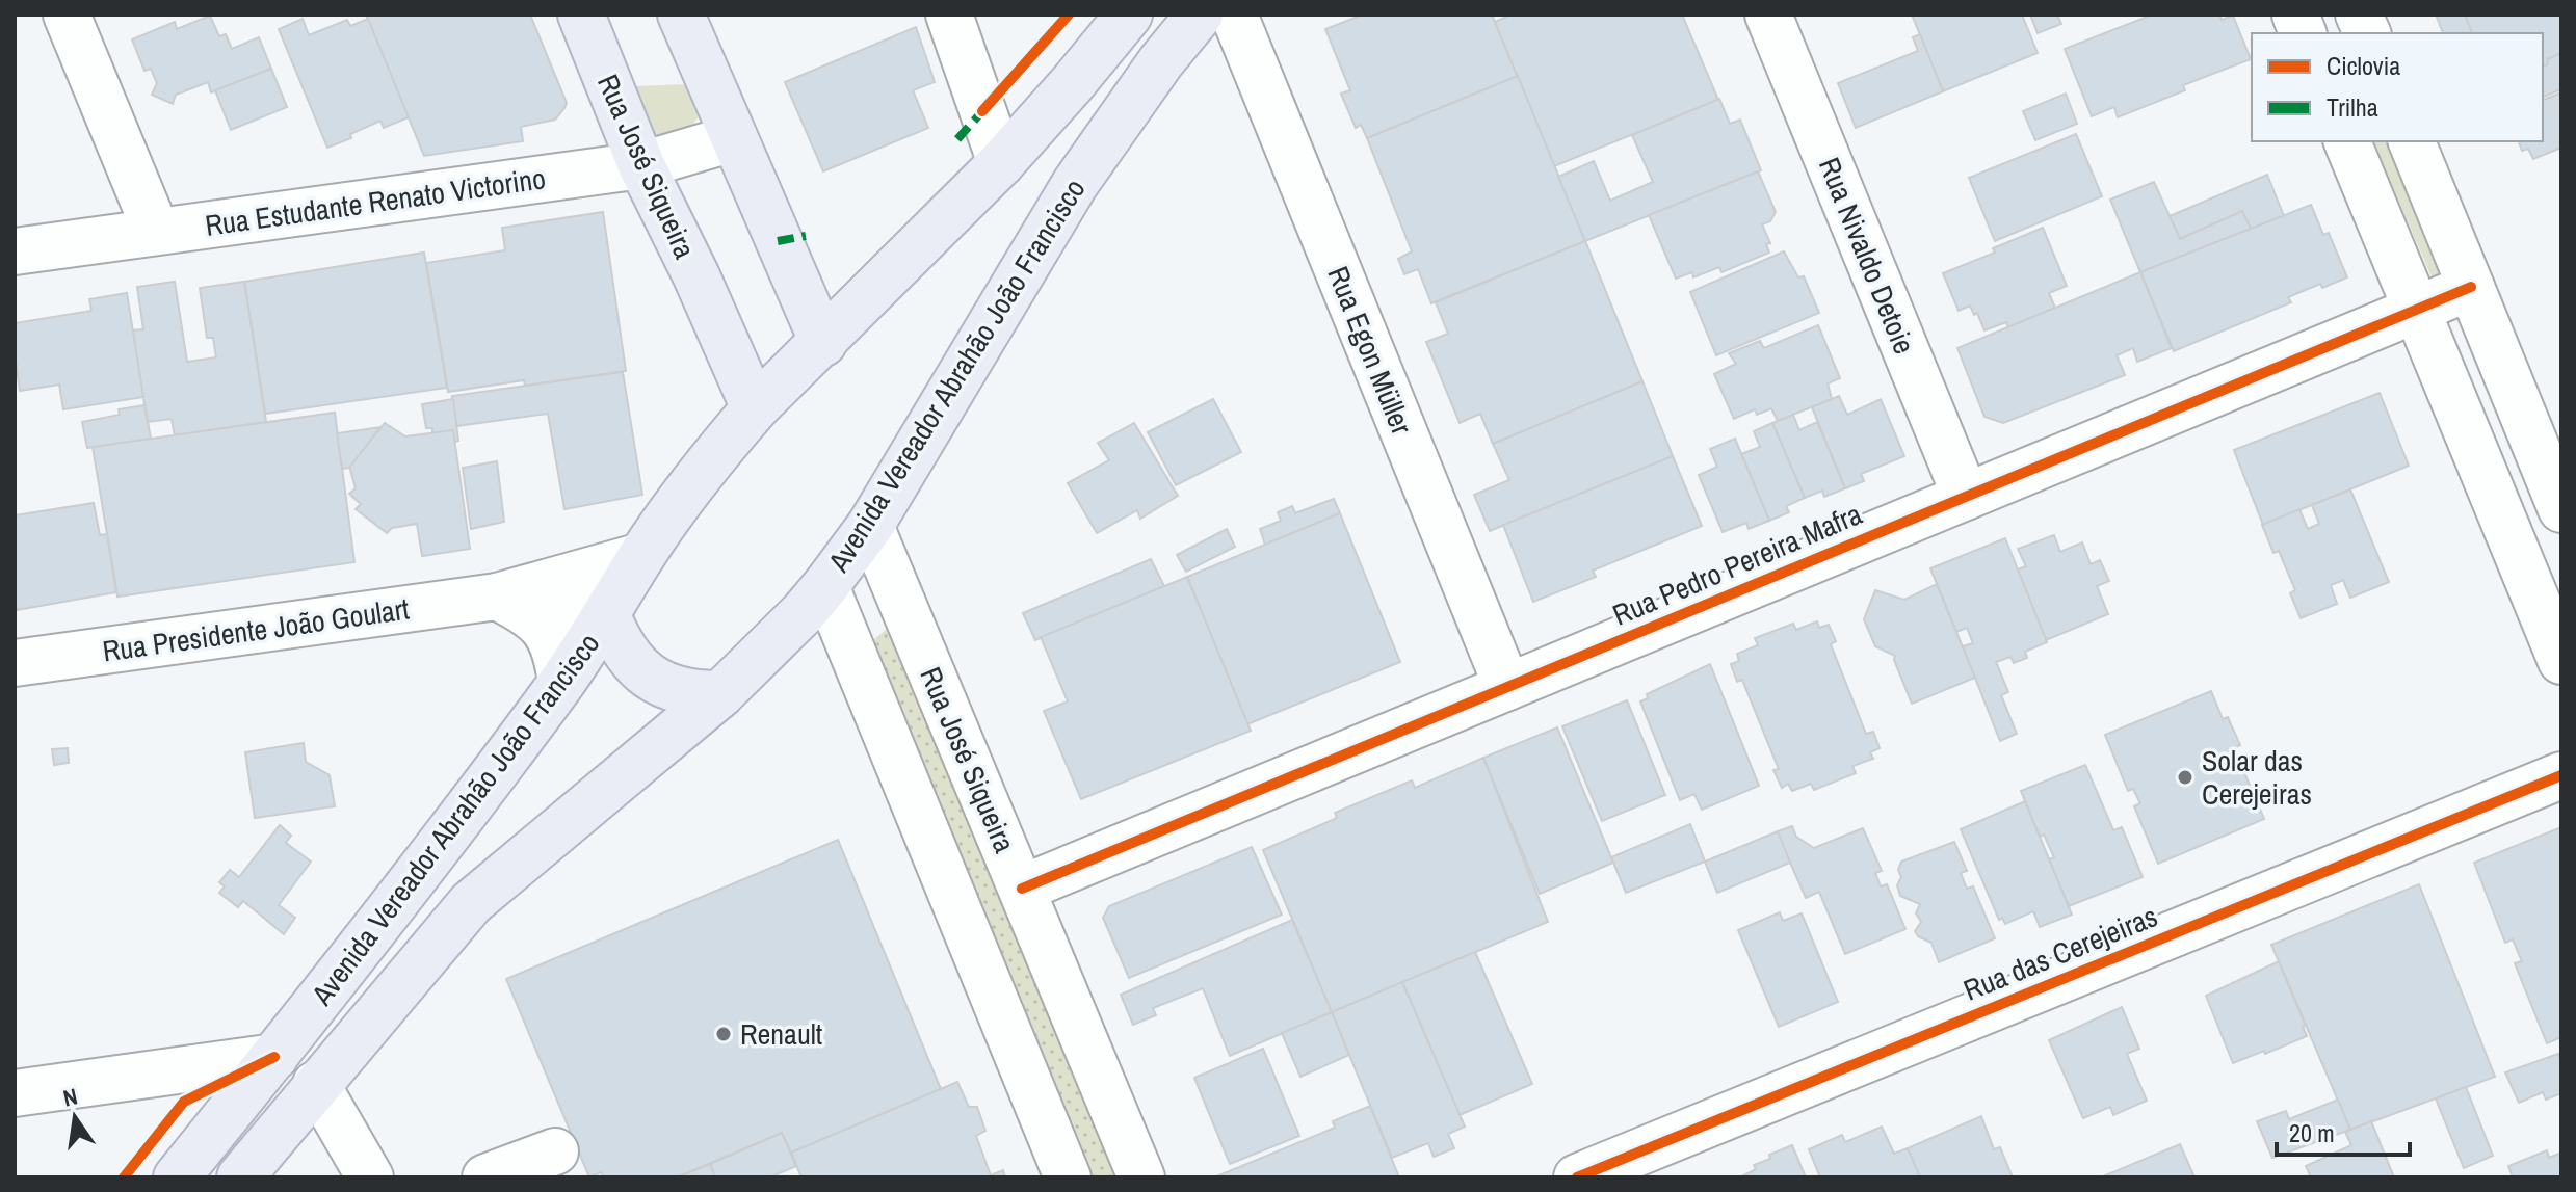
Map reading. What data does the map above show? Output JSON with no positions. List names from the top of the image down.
{
  "streets": {
    "main road": ["Rua José Siqueira", "Avenida Vereador Abrahão João Francisco"],
    "street": [
      "Rua Estudante Renato Victorino",
      "Rua Nivaldo Detoie",
      "Rua Egon Müller",
      "Rua Pedro Pereira Mafra",
      "Rua Presidente João Goulart",
      "Rua das Cerejeiras"
    ]
  },
  "crossings": [
    ["Rua José Siqueira", "Rua Estudante Renato Victorino"],
    ["Rua José Siqueira", "Avenida Vereador Abrahão João Francisco"],
    ["Rua José Siqueira", "Rua Pedro Pereira Mafra"],
    ["Rua Nivaldo Detoie", "Rua Pedro Pereira Mafra"],
    ["Rua Egon Müller", "Rua Pedro Pereira Mafra"],
    ["Avenida Vereador Abrahão João Francisco", "Rua Presidente João Goulart"]
  ],
  "places": ["Solar das Cerejeiras", "Renault"],
  "legend": ["Ciclovia", "Trilha"],
  "scale_bar": "20 m",
  "north": "top"
}
